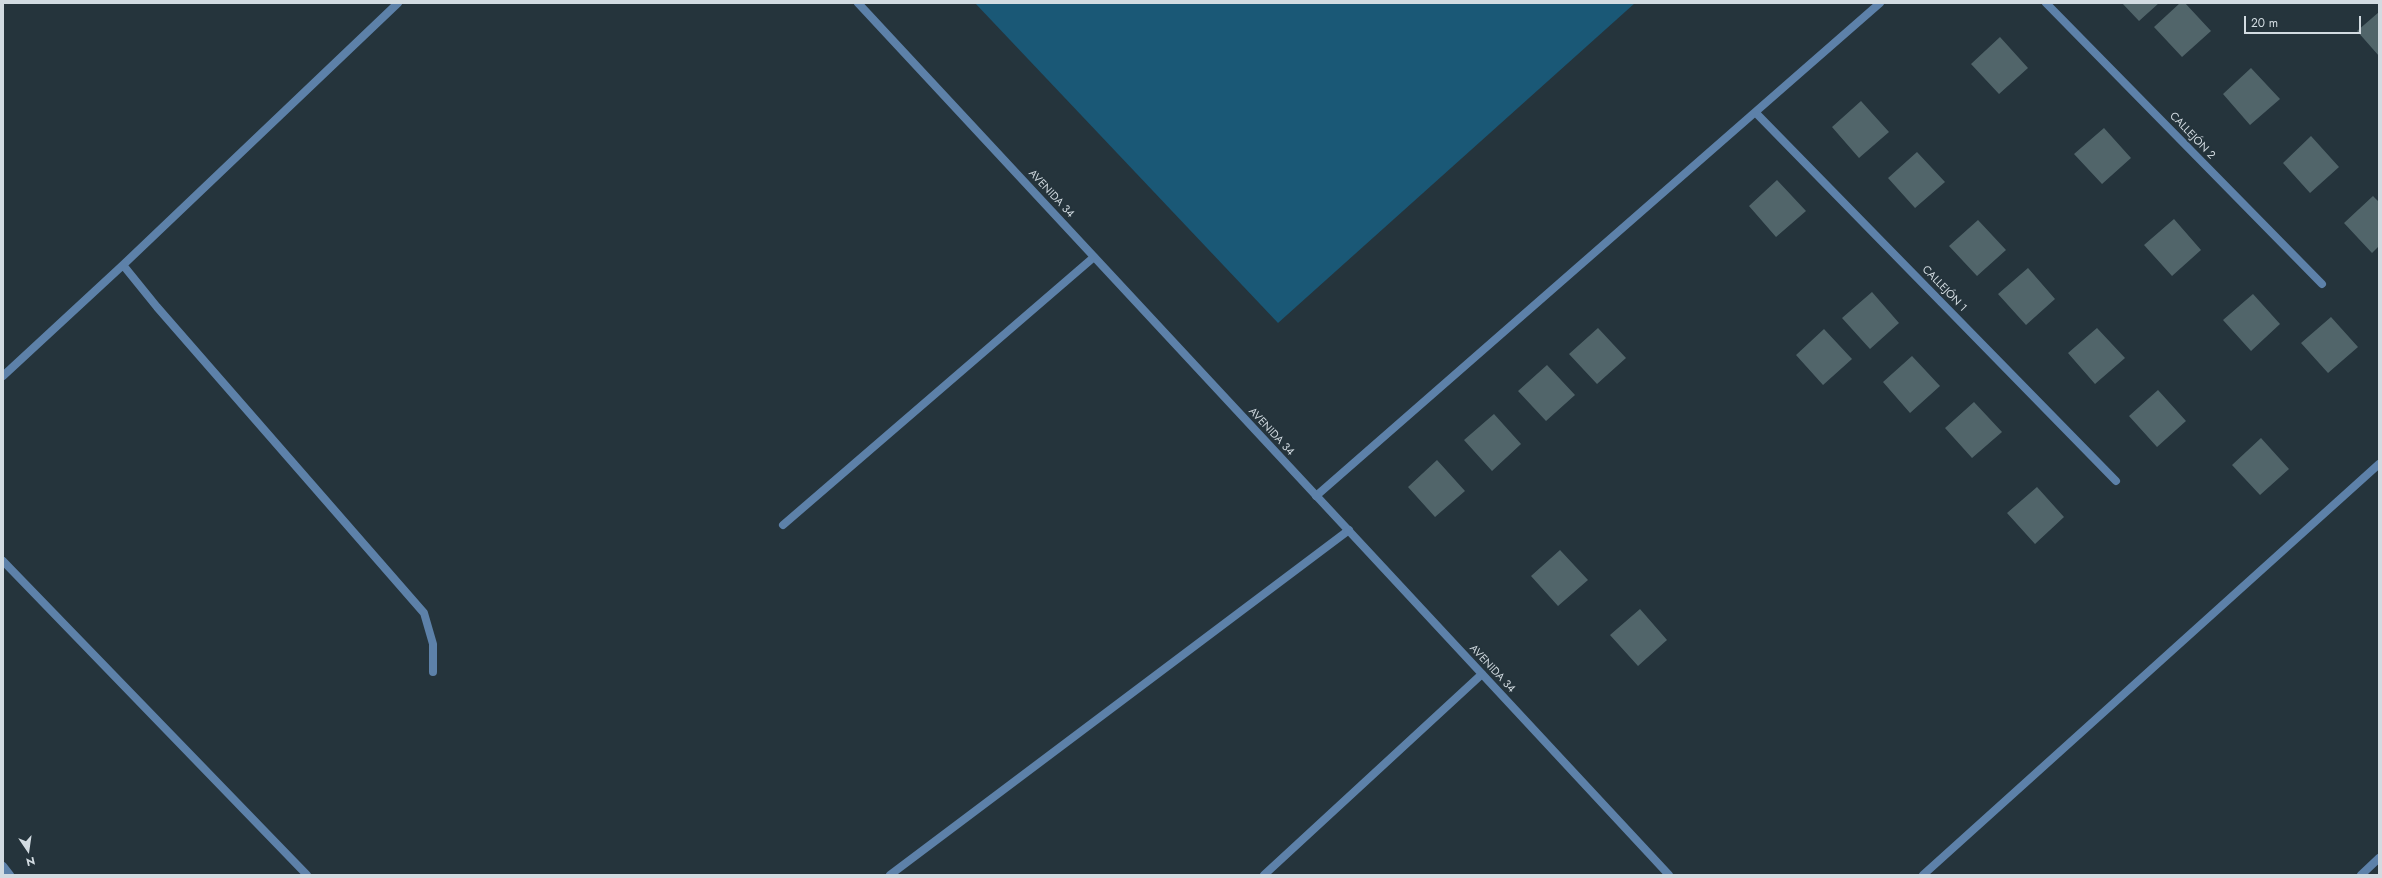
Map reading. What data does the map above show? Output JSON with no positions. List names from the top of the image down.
{
  "streets": {
    "street": ["CALLEJÓN 2", "AVENIDA 34", "CALLEJÓN 1"]
  },
  "scale_bar": "20 m",
  "north": "bottom"
}
